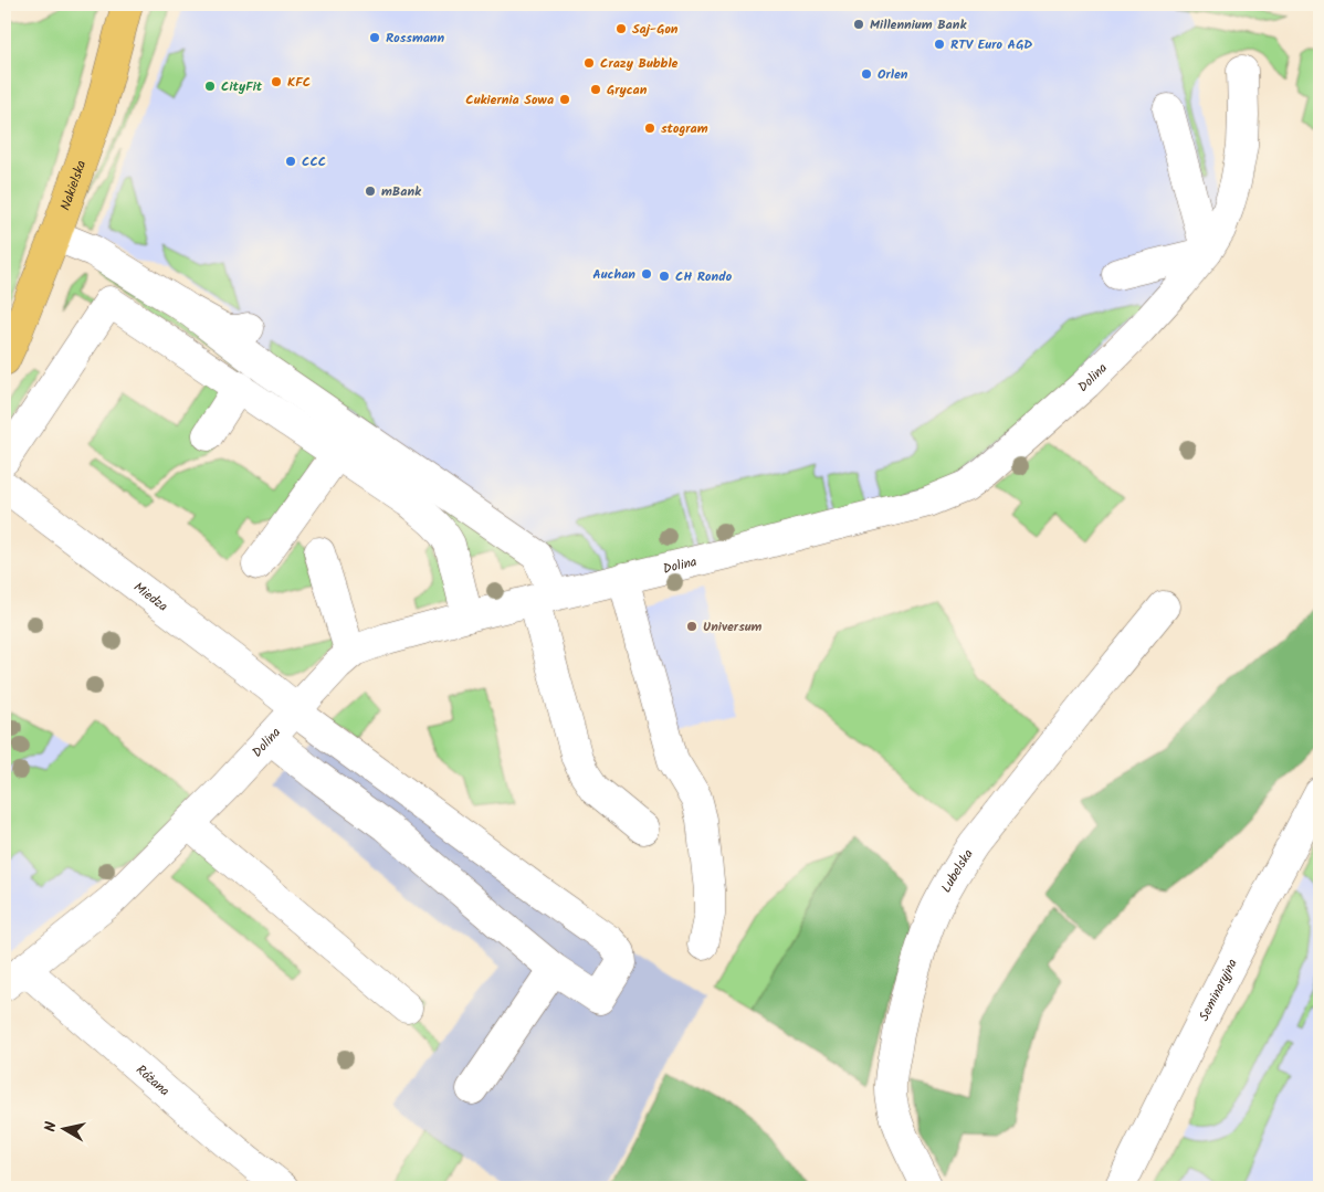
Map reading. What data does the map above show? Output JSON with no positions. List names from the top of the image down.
{
  "streets": {
    "main road": ["Nakielska"],
    "street": [
      "Dolina",
      "Miedza",
      "Lubelska",
      "Seminaryjna",
      "Różana"
    ]
  },
  "crossings": [
    ["Dolina", "Miedza"],
    ["Dolina", "Różana"]
  ],
  "places": [
    "Millennium Bank",
    "Saj-Gon",
    "Rossmann",
    "RTV Euro AGD",
    "Crazy Bubble",
    "Orlen",
    "KFC",
    "CityFit",
    "Grycan",
    "Cukiernia Sowa",
    "stogram",
    "CCC",
    "mBank",
    "Auchan",
    "CH Rondo",
    "Universum"
  ],
  "north": "left"
}
